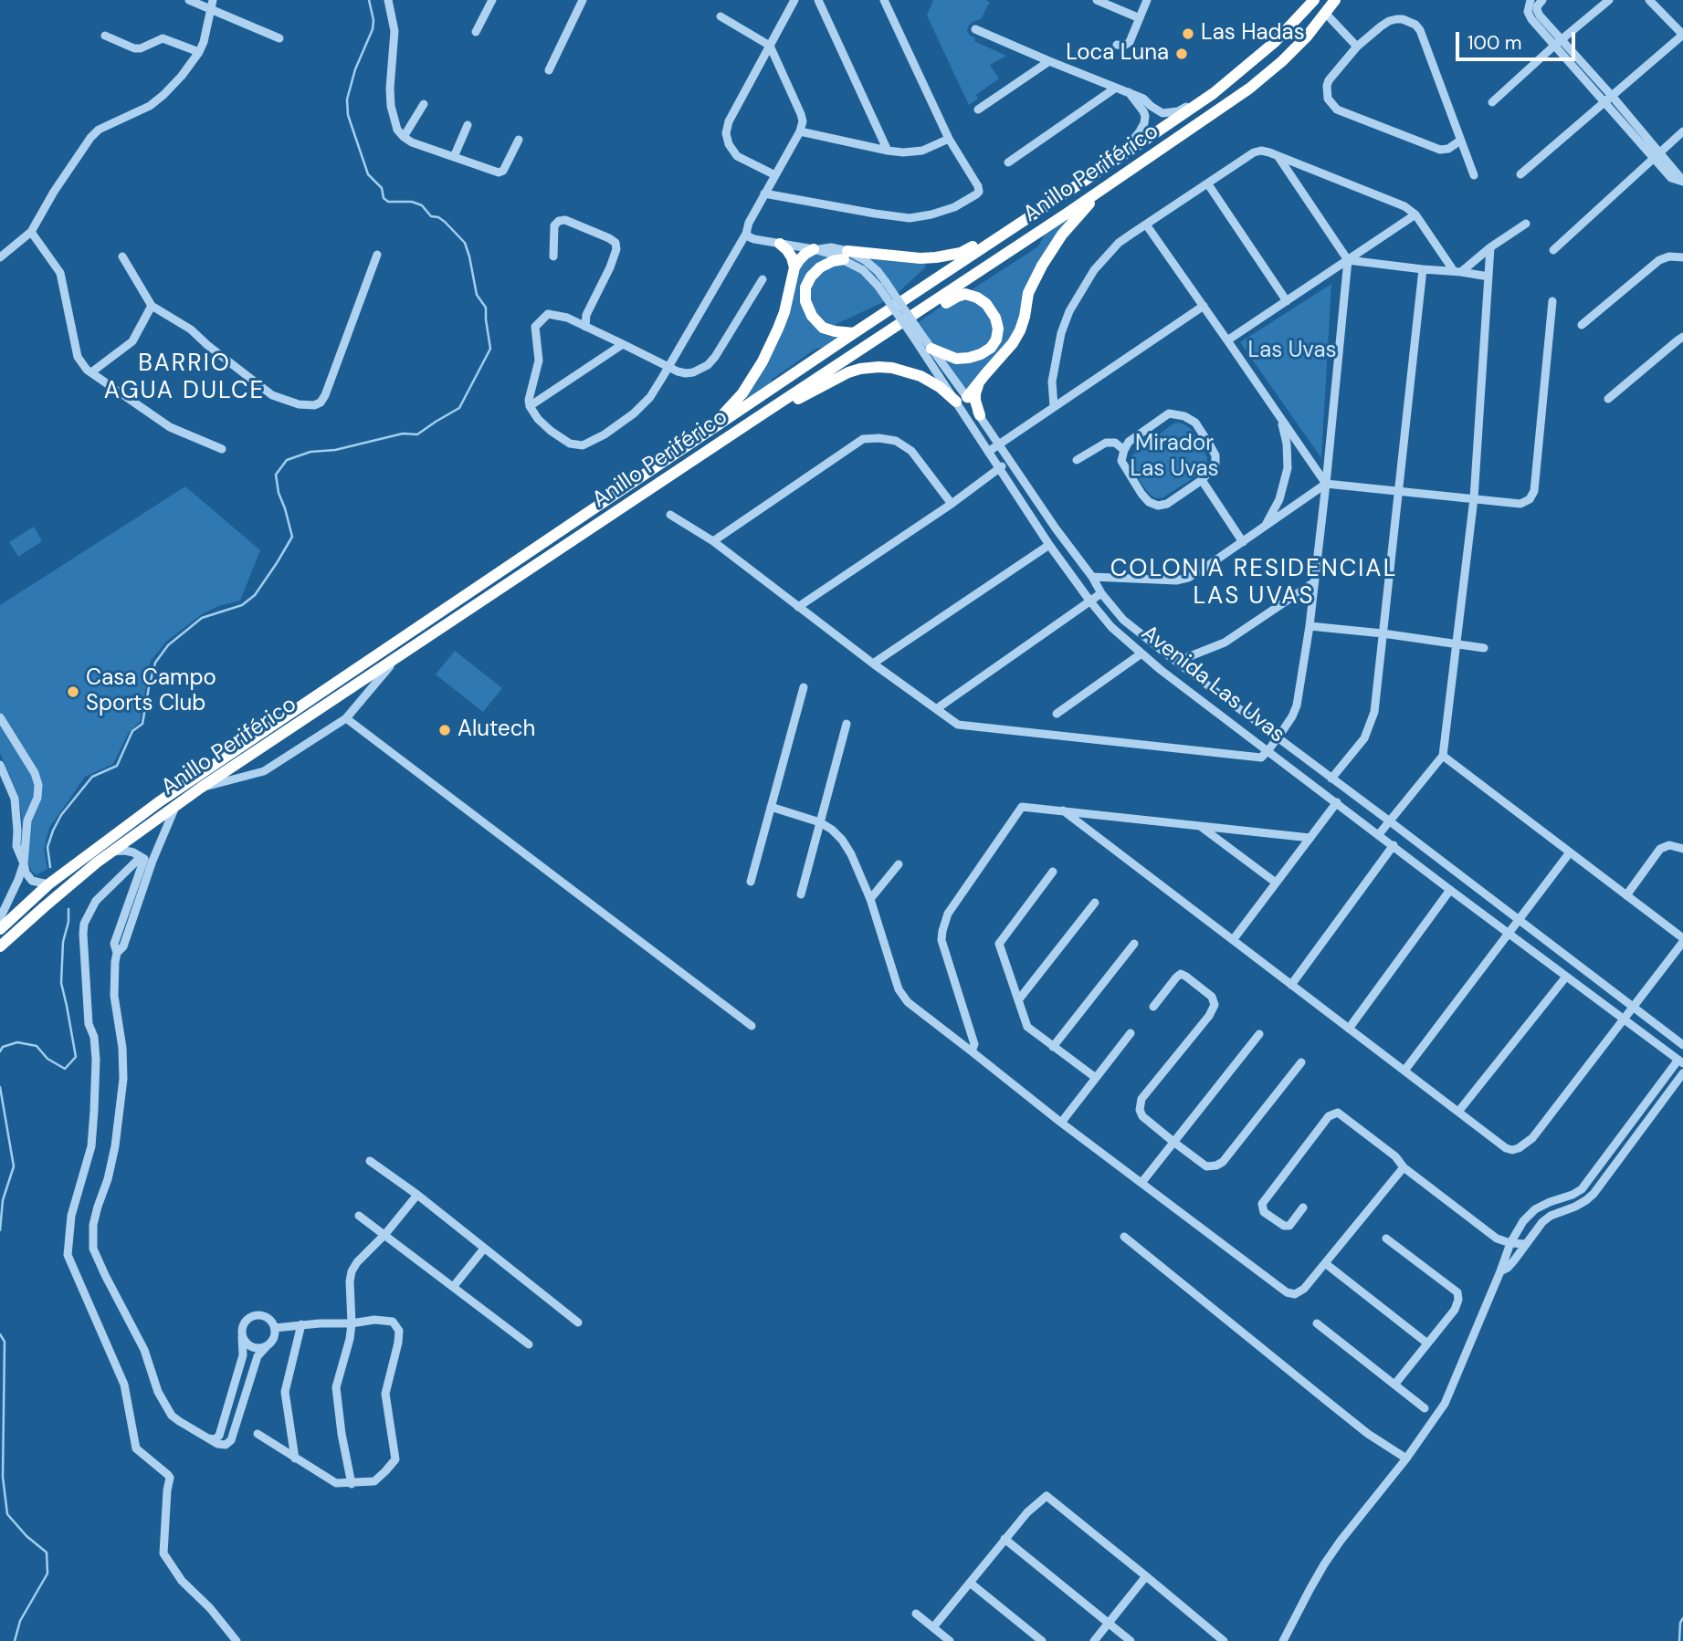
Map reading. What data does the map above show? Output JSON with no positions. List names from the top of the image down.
{
  "streets": {
    "highway": ["Anillo Periférico"],
    "street": ["Avenida Las Uvas"]
  },
  "districts": ["BARRIO AGUA DULCE", "COLONIA RESIDENCIAL LAS UVAS"],
  "parks": ["Las Uvas", "Mirador Las Uvas"],
  "places": [
    "Las Hadas",
    "Loca Luna",
    "Casa Campo Sports Club",
    "Alutech"
  ],
  "scale_bar": "100 m"
}
